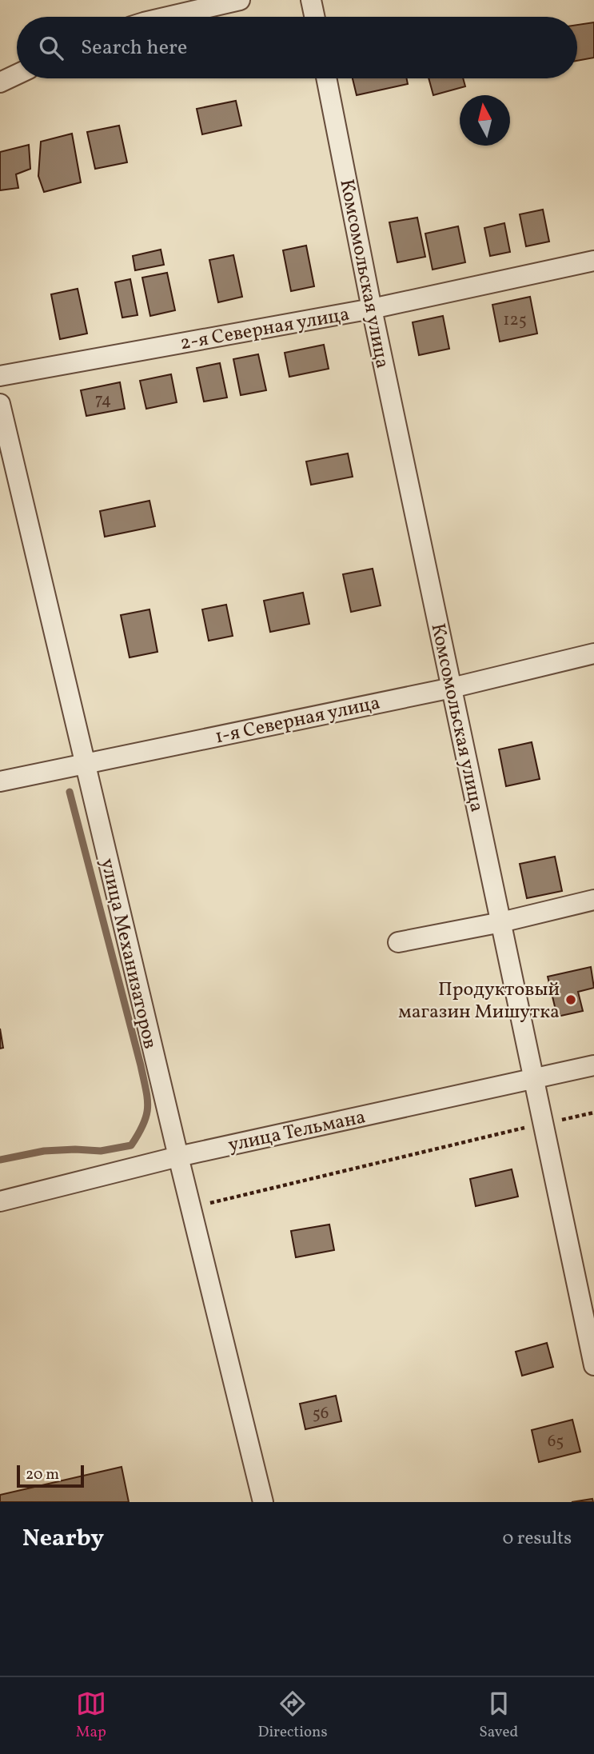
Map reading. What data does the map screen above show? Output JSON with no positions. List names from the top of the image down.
{
  "streets": {
    "street": [
      "Комсомольская улица",
      "2-я Северная улица",
      "1-я Северная улица",
      "улица Механизаторов",
      "улица Тельмана"
    ]
  },
  "crossings": [
    ["Комсомольская улица", "2-я Северная улица"],
    ["Комсомольская улица", "1-я Северная улица"],
    ["Комсомольская улица", "улица Тельмана"],
    ["1-я Северная улица", "улица Механизаторов"],
    ["улица Механизаторов", "улица Тельмана"]
  ],
  "places": ["Продуктовый магазин Мишутка"],
  "house_numbers": [
    "125",
    "74",
    "56",
    "65"
  ],
  "scale_bar": "20 m",
  "north": "top",
  "page": {
    "search": "Search here",
    "scale": "20 m",
    "heading": ["Nearby", "0 results"],
    "nav": ["Map", "Directions", "Saved"]
  }
}
